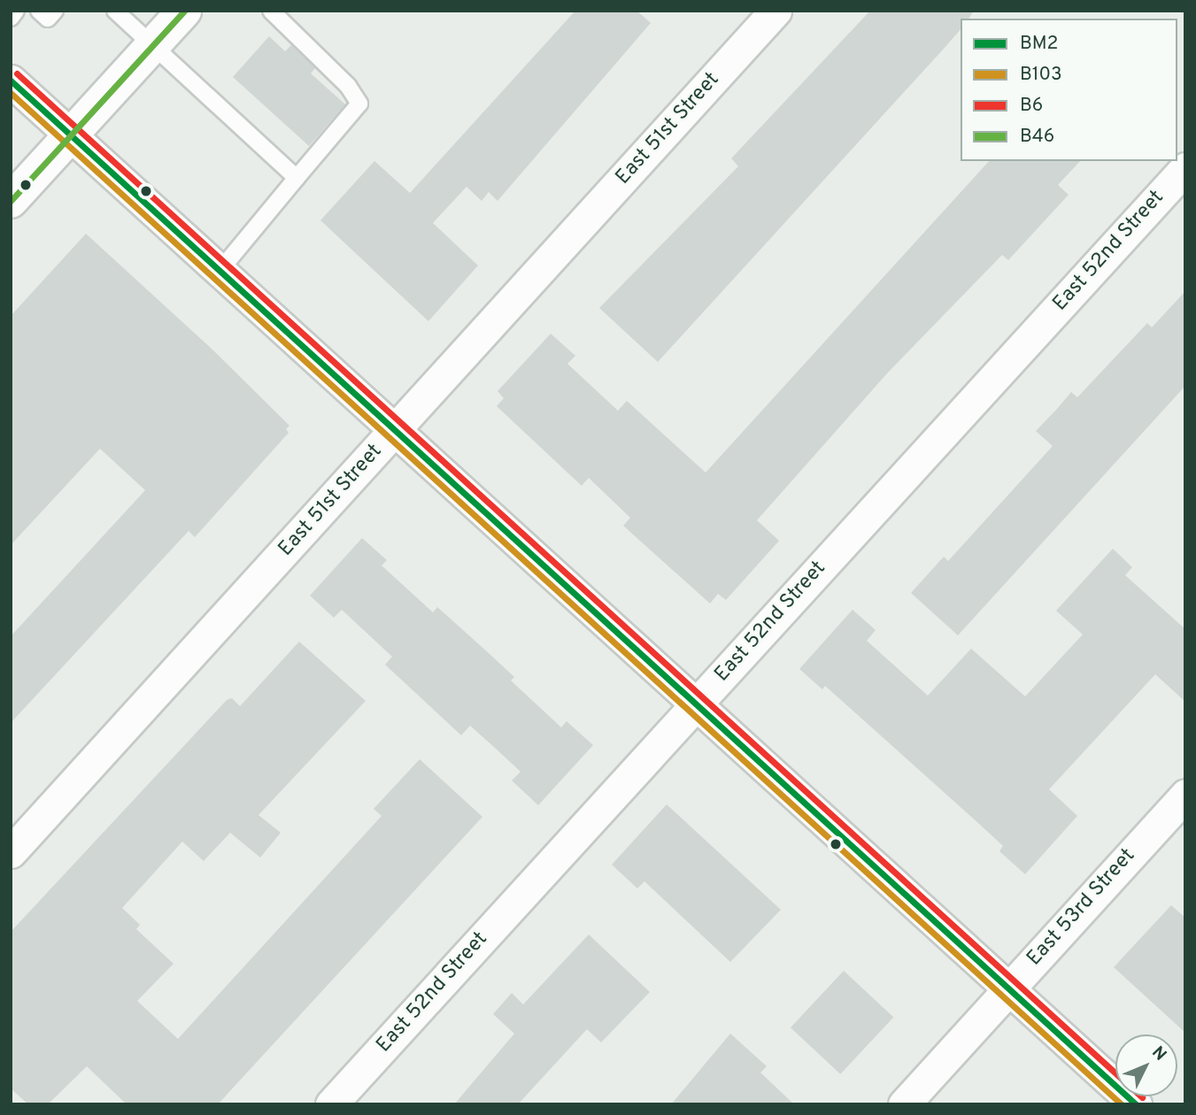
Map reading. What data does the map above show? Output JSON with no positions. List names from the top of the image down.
{
  "streets": {
    "street": ["East 51st Street", "East 52nd Street", "East 53rd Street"]
  },
  "lines": [
    "transit line B46",
    "transit line B6",
    "transit line BM2",
    "transit line B103"
  ],
  "legend": [
    "BM2",
    "B103",
    "B6",
    "B46"
  ],
  "north": "top right"
}
